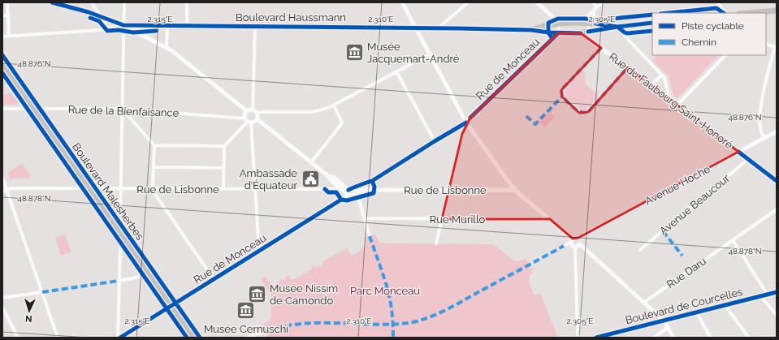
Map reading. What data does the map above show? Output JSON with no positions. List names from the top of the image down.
{
  "streets": {
    "main road": ["Boulevard Haussmann", "Boulevard Malesherbes", "Boulevard de Courcelles"],
    "street": [
      "Rue de Monceau",
      "Rue du Faubourg Saint-Honoré",
      "Rue de la Bienfaisance",
      "Avenue Hoche",
      "Rue de Lisbonne",
      "Avenue Beaucour",
      "Rue Murillo",
      "Rue Daru"
    ]
  },
  "crossings": [
    ["Boulevard Haussmann", "Rue de Monceau"],
    ["Boulevard Haussmann", "Rue du Faubourg Saint-Honoré"],
    ["Rue de Monceau", "Rue de Lisbonne"],
    ["Rue de Monceau", "Boulevard Malesherbes"],
    ["Rue du Faubourg Saint-Honoré", "Avenue Hoche"],
    ["Rue du Faubourg Saint-Honoré", "Avenue Beaucour"],
    ["Rue de la Bienfaisance", "Boulevard Malesherbes"],
    ["Rue de Lisbonne", "Boulevard Malesherbes"]
  ],
  "parks": ["Parc Monceau"],
  "places": {
    "museum": ["Musée Jacquemart-André", "Musée Nissim de Camondo", "Musée Cernuschi"],
    "public building": ["Ambassade d'Équateur"]
  },
  "legend": ["Piste cyclable", "Chemin"],
  "north": "bottom",
  "coordinates": [
    "2.315°E",
    "2.310°E",
    "2.305°E",
    "48.876°N",
    "48.878°N"
  ]
}
